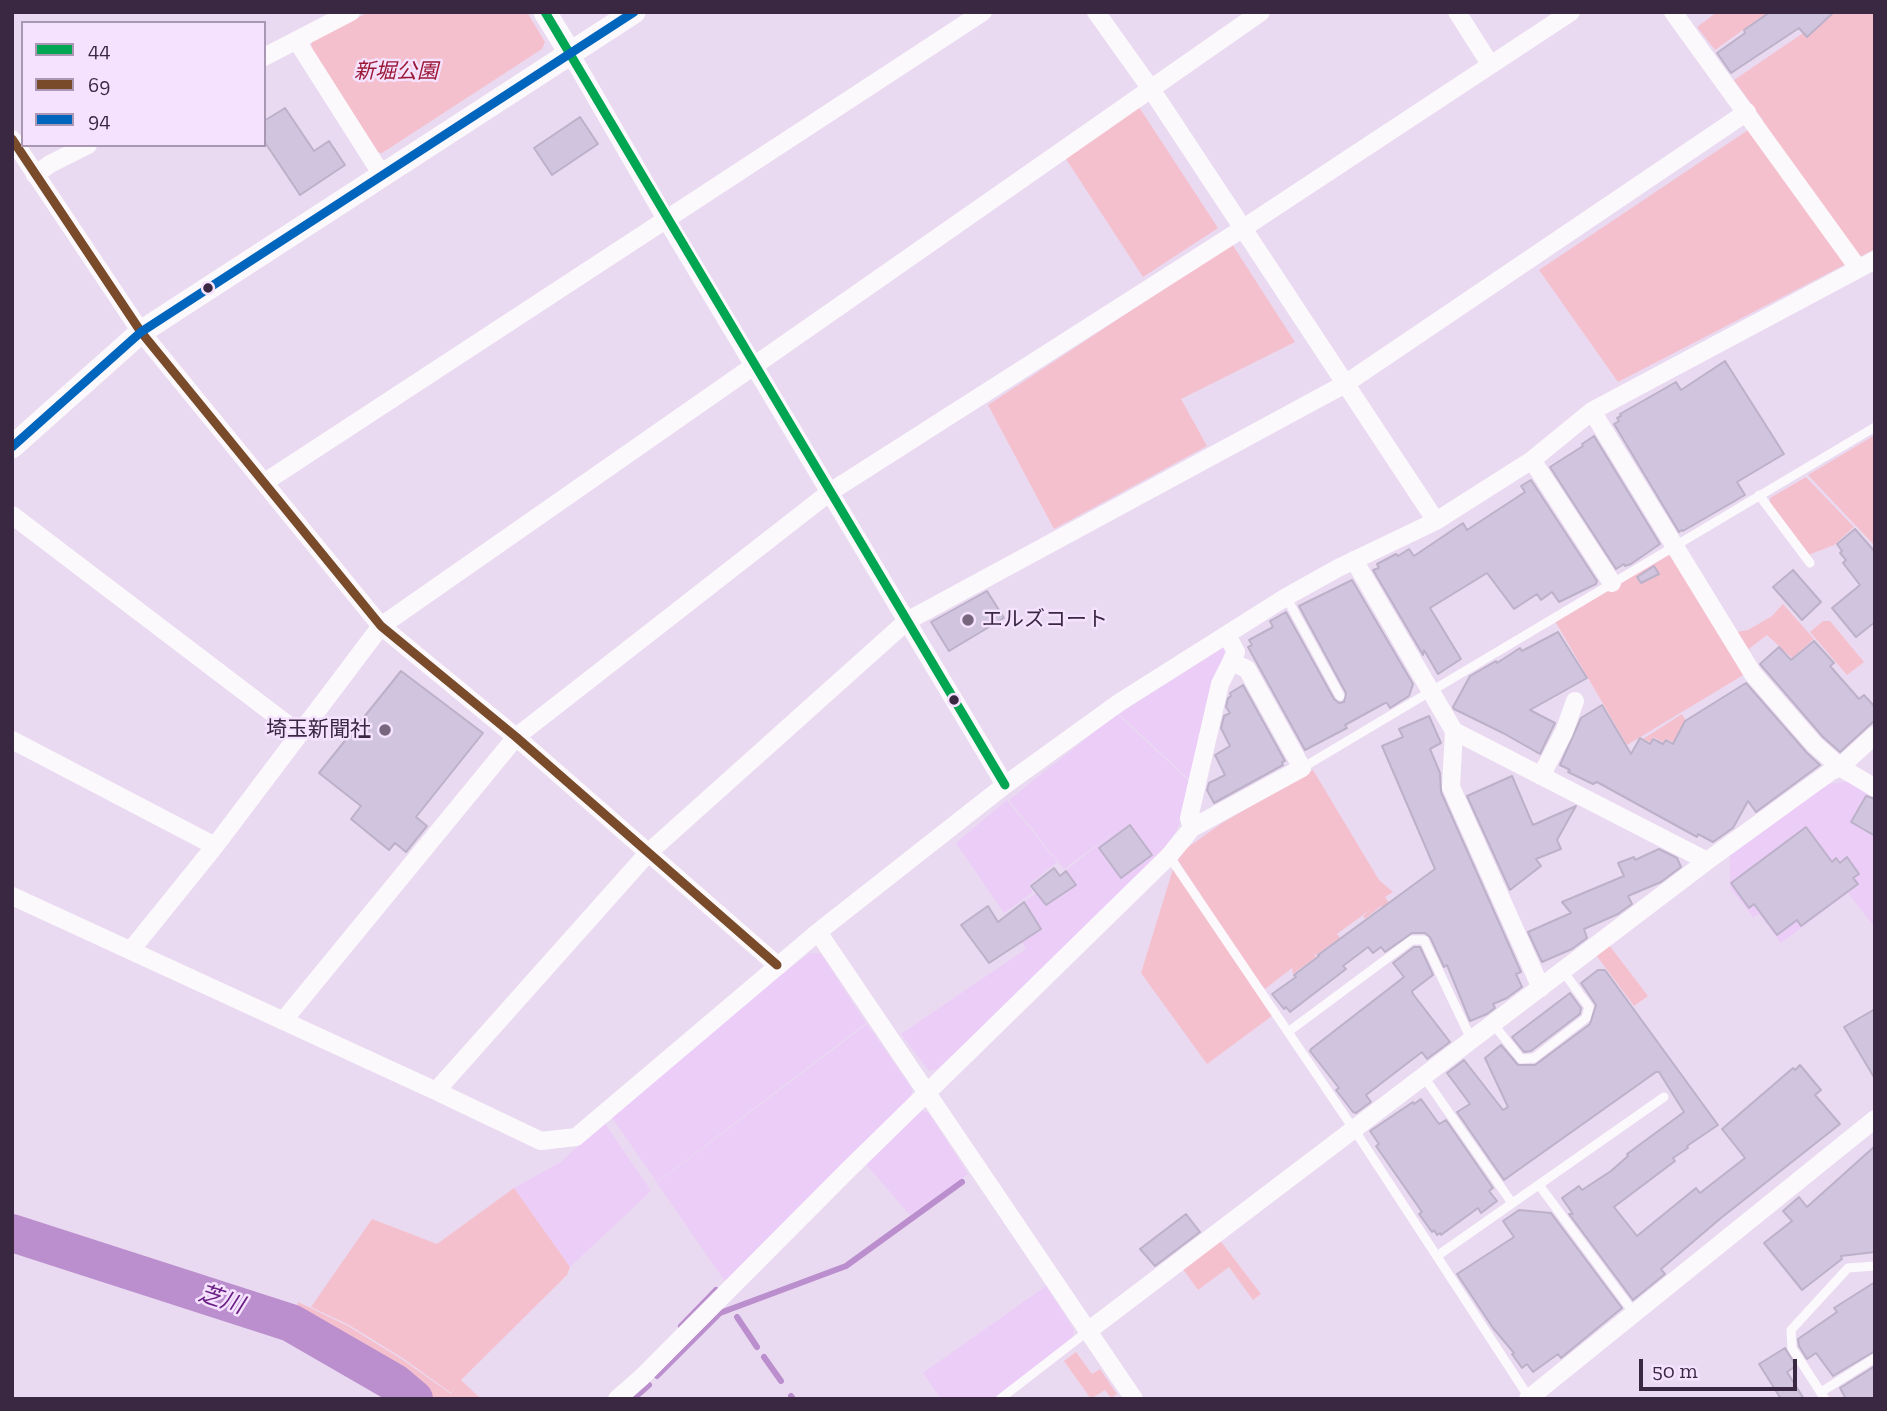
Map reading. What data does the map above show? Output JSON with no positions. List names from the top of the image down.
{
  "water": ["芝川"],
  "parks": ["新堀公園"],
  "places": ["エルズコート", "埼玉新聞社"],
  "lines": ["transit line 44", "transit line 94", "transit line 69"],
  "legend": ["44", "69", "94"],
  "scale_bar": "50 m"
}
